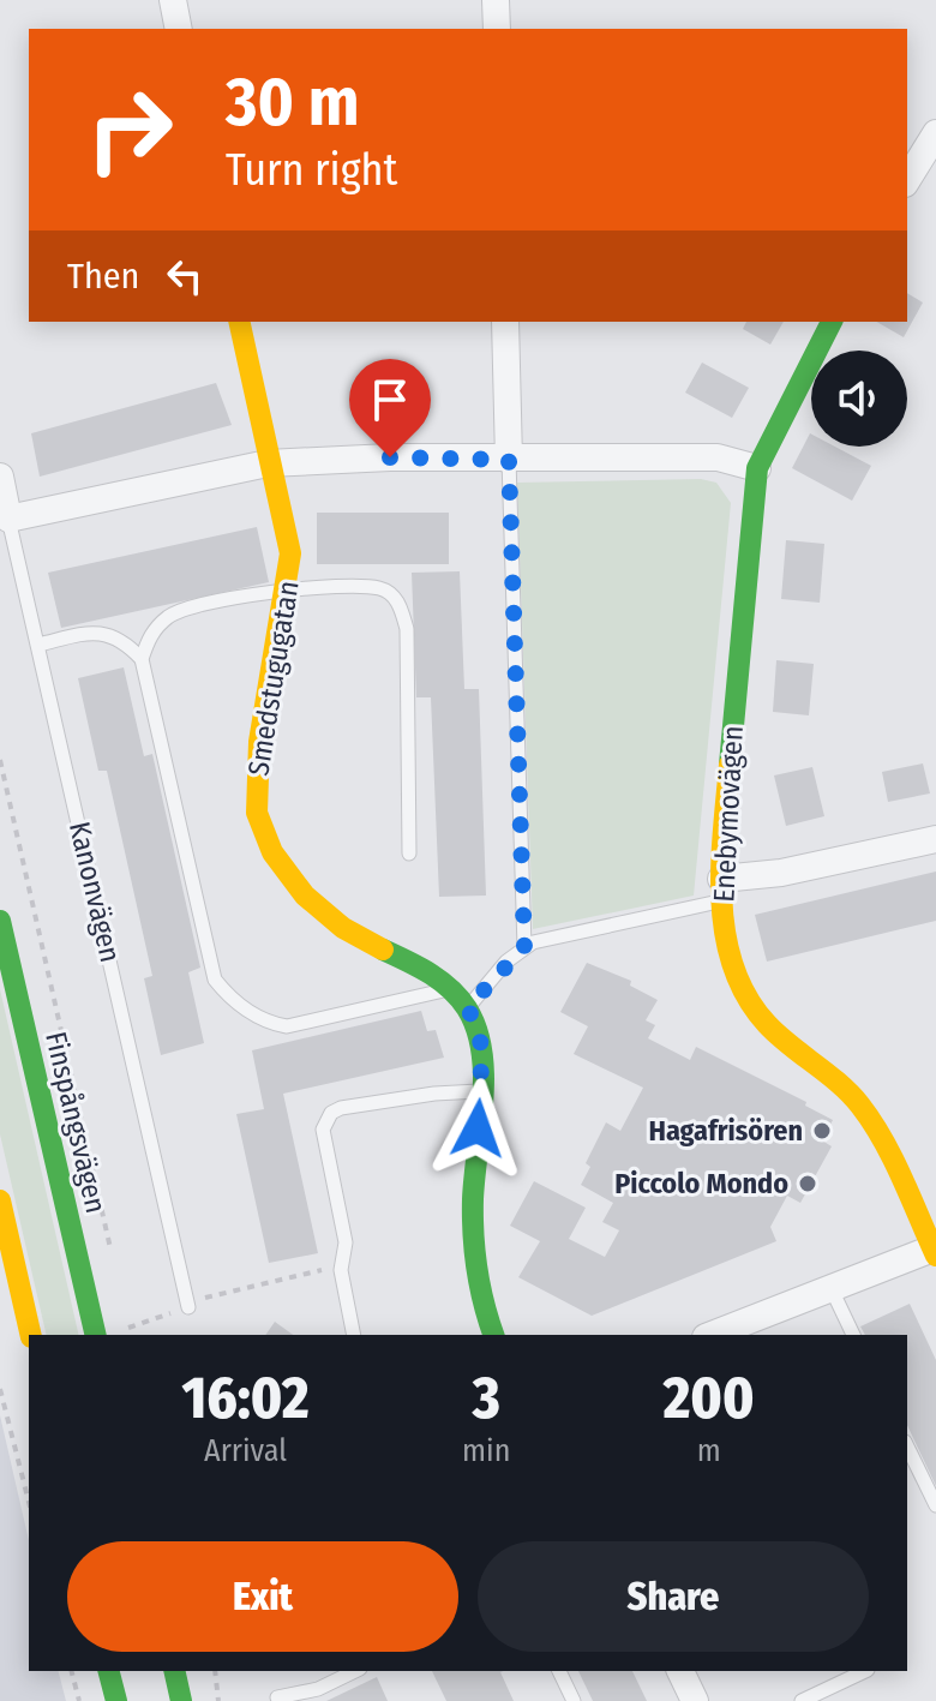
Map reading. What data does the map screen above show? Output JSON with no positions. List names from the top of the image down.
{
  "streets": {
    "street": [
      "Smedstugugatan",
      "Enebymovägen",
      "Kanonvägen",
      "Finspångsvägen"
    ]
  },
  "places": ["Hagafrisören", "Piccolo Mondo"],
  "page": {
    "turn": ["30 m", "Turn right"],
    "then": "Then",
    "eta": [
      "16:02",
      "Arrival",
      "3",
      "min",
      "200",
      "m"
    ],
    "buttons": ["Exit", "Share"]
  }
}
